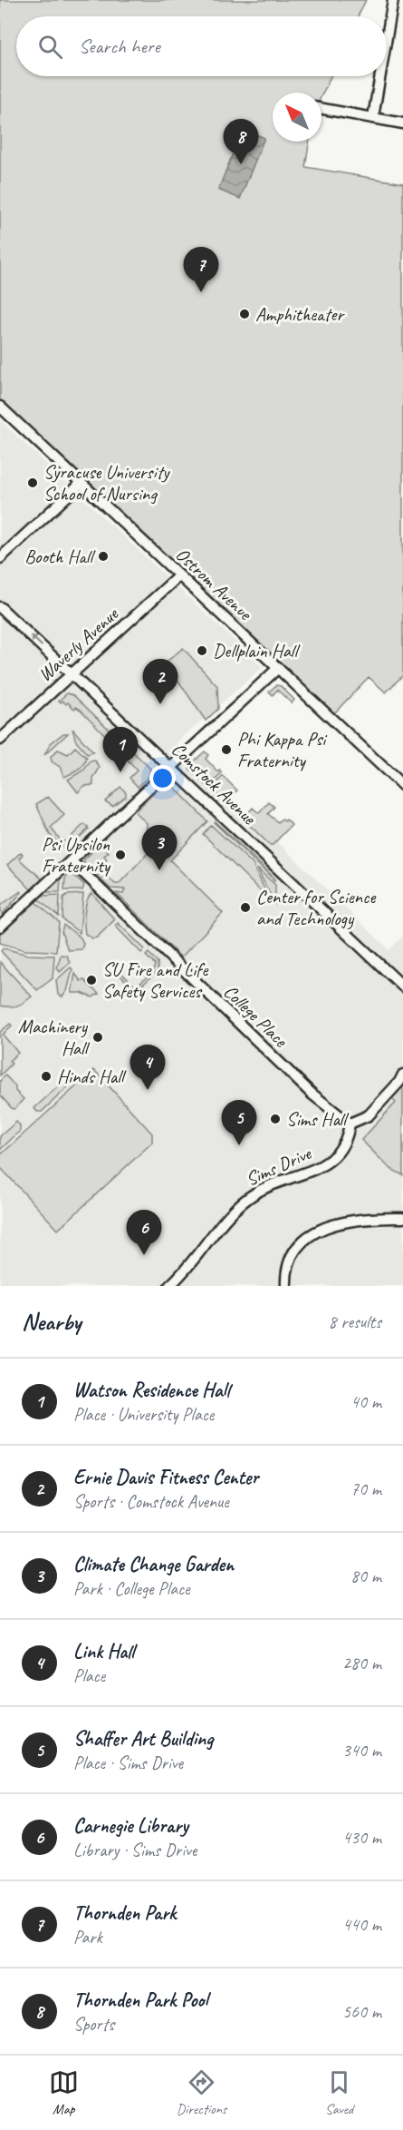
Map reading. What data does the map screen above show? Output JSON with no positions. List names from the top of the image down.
{
  "streets": {
    "street": [
      "Ostrom Avenue",
      "Waverly Avenue",
      "Comstock Avenue",
      "College Place",
      "Sims Drive"
    ]
  },
  "crossings": [
    ["Ostrom Avenue", "Waverly Avenue"],
    ["Waverly Avenue", "Comstock Avenue"],
    ["College Place", "Sims Drive"]
  ],
  "places": [
    "Amphitheater",
    "Syracuse University School of Nursing",
    "Booth Hall",
    "Dellplain Hall",
    "Phi Kappa Psi Fraternity",
    "Psi Upsilon Fraternity",
    "Center for Science and Technology",
    "SU Fire and Life Safety Services",
    "Machinery Hall",
    "Hinds Hall",
    "Sims Hall"
  ],
  "north": "top left",
  "page": {
    "search": "Search here",
    "pins": [
      "8",
      "7",
      "2",
      "1",
      "3",
      "4",
      "5",
      "6"
    ],
    "heading": ["Nearby", "8 results"],
    "list": [
      {
        "mark": "1",
        "name": "Watson Residence Hall",
        "note": "Place · University Place",
        "value": "40 m"
      },
      {
        "mark": "2",
        "name": "Ernie Davis Fitness Center",
        "note": "Sports · Comstock Avenue",
        "value": "70 m"
      },
      {
        "mark": "3",
        "name": "Climate Change Garden",
        "note": "Park · College Place",
        "value": "80 m"
      },
      {
        "mark": "4",
        "name": "Link Hall",
        "note": "Place",
        "value": "280 m"
      },
      {
        "mark": "5",
        "name": "Shaffer Art Building",
        "note": "Place · Sims Drive",
        "value": "340 m"
      },
      {
        "mark": "6",
        "name": "Carnegie Library",
        "note": "Library · Sims Drive",
        "value": "430 m"
      },
      {
        "mark": "7",
        "name": "Thornden Park",
        "note": "Park",
        "value": "440 m"
      },
      {
        "mark": "8",
        "name": "Thornden Park Pool",
        "note": "Sports",
        "value": "560 m"
      }
    ],
    "nav": ["Map", "Directions", "Saved"]
  }
}
